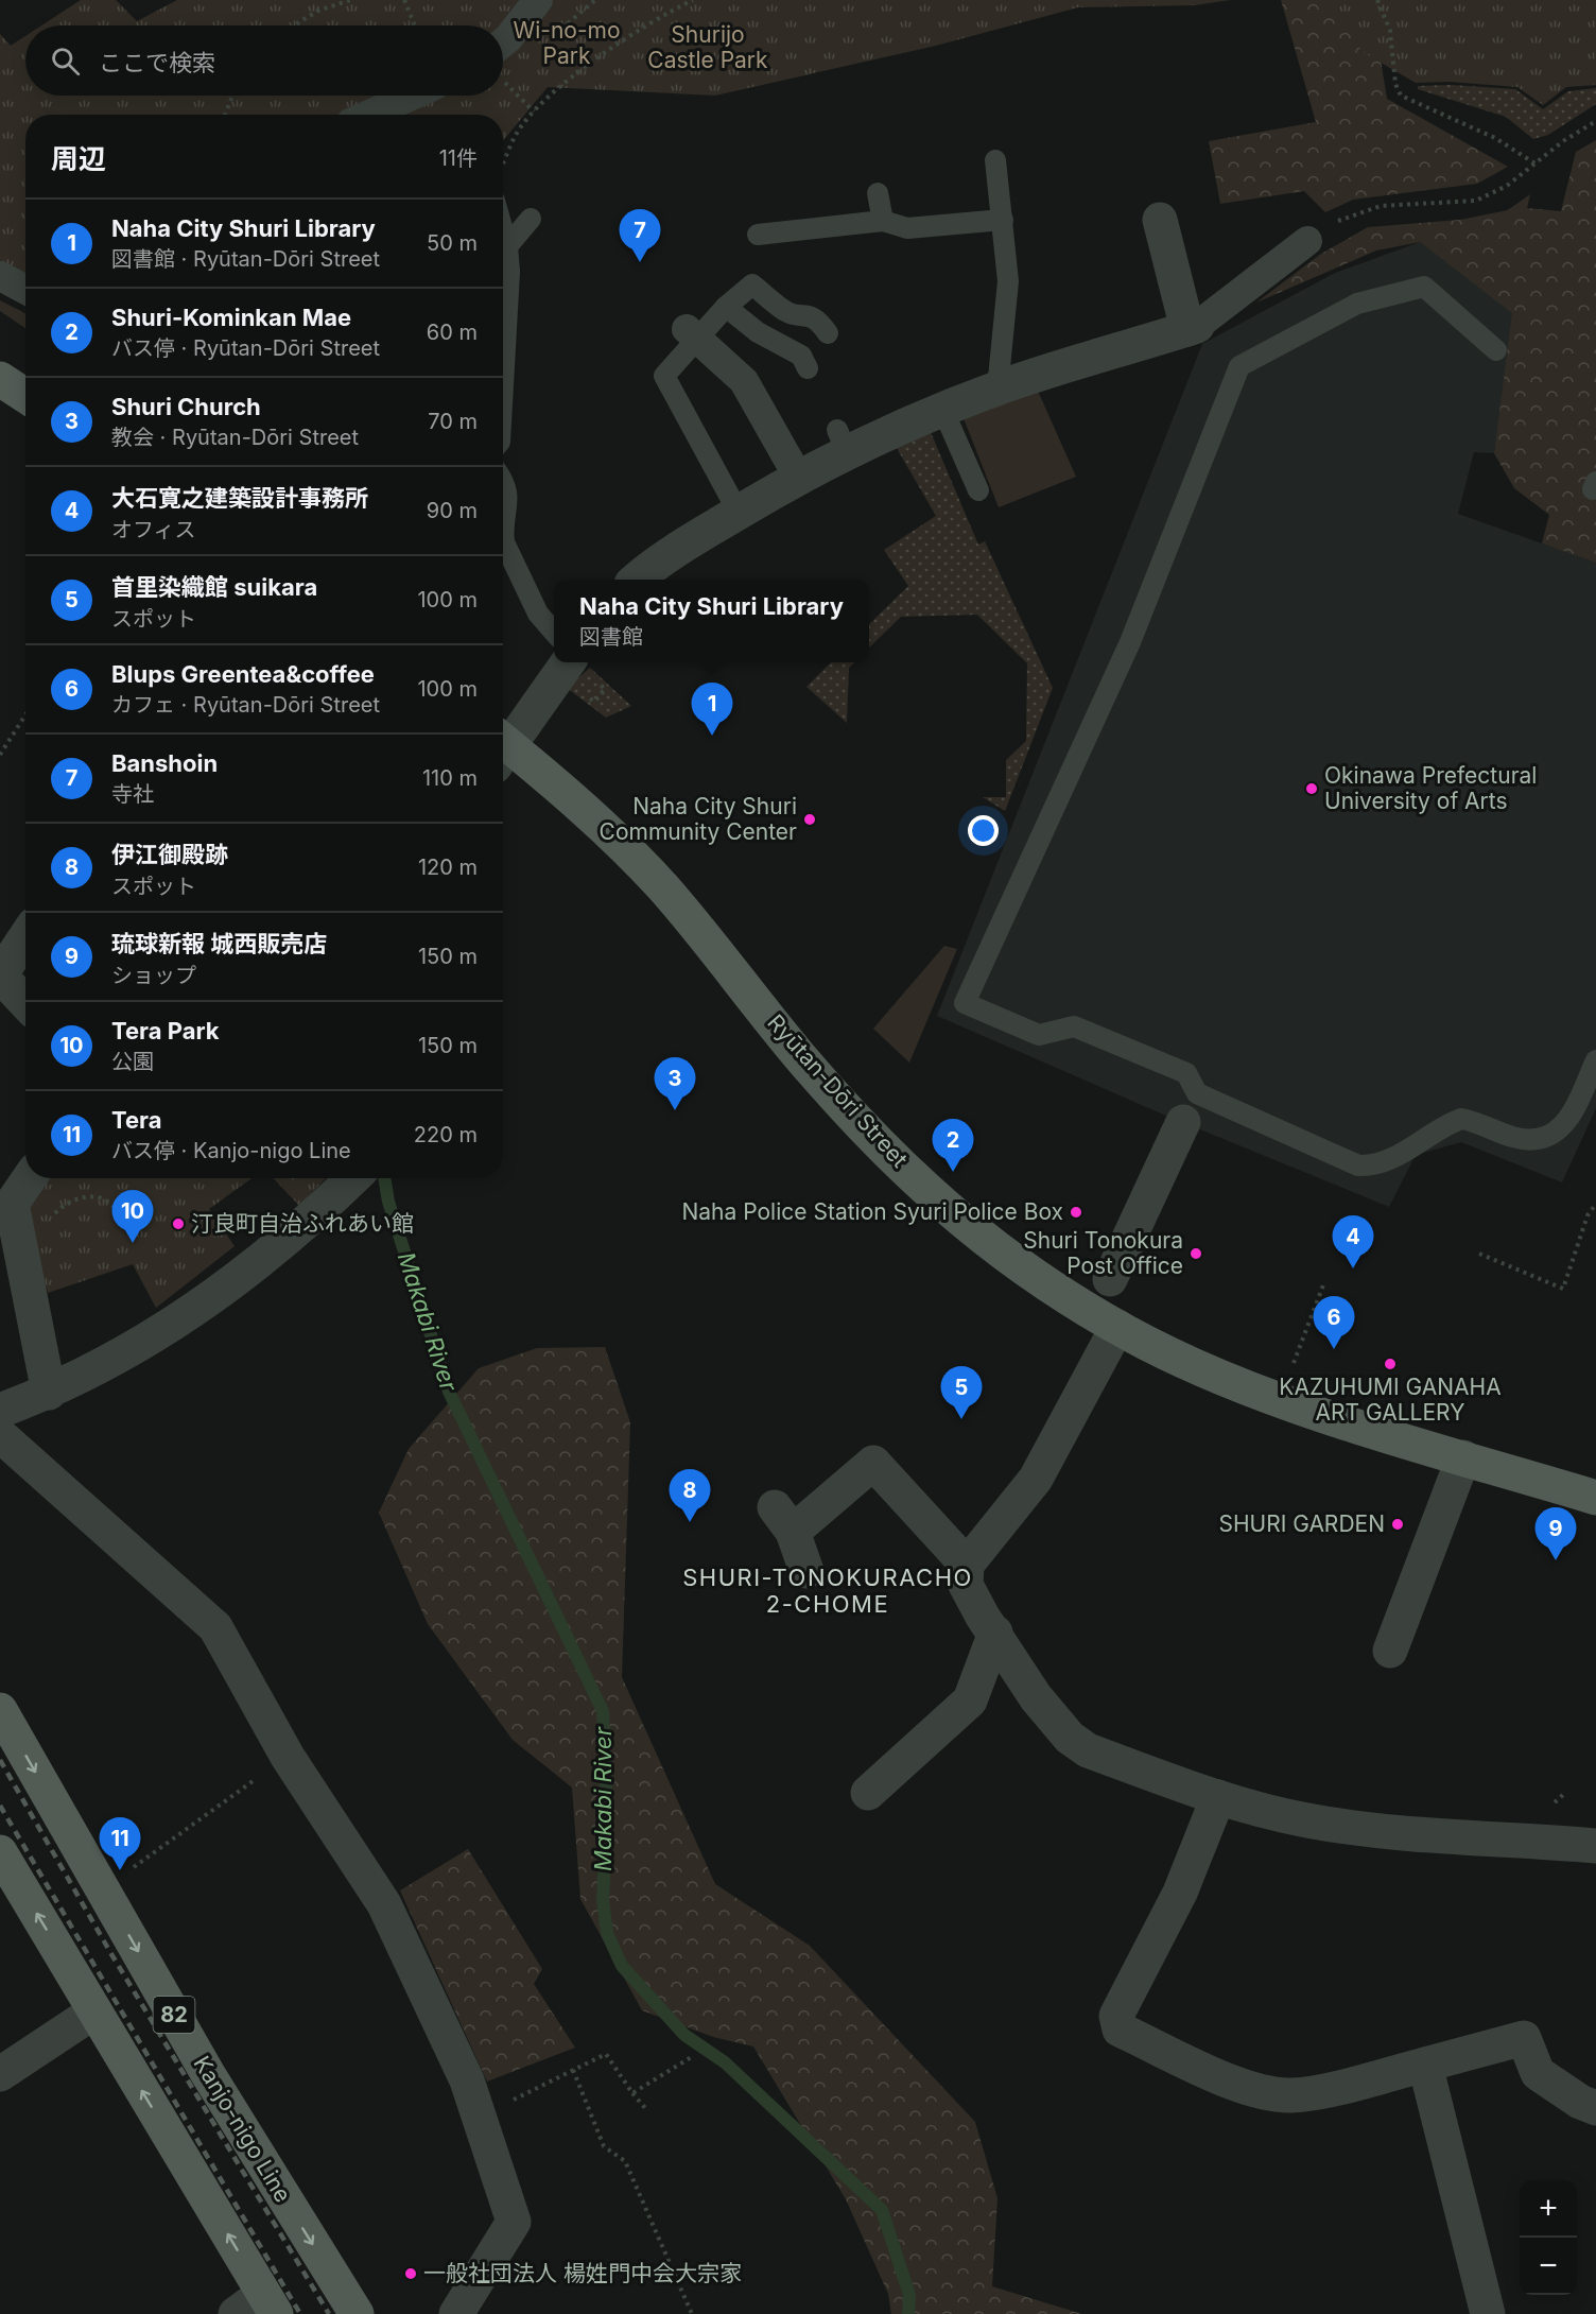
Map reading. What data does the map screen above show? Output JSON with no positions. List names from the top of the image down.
{
  "streets": {
    "main road": ["Ryūtan-Dōri Street", "82", "Kanjo-nigo Line"]
  },
  "districts": ["SHURI-TONOKURACHO 2-CHOME"],
  "water": ["Makabi River"],
  "parks": ["Wi-no-mo Park", "Shurijo Castle Park"],
  "places": [
    "Okinawa Prefectural University of Arts",
    "Naha City Shuri Community Center",
    "Naha Police Station Syuri Police Box",
    "汀良町自治ふれあい館",
    "Shuri Tonokura Post Office",
    "KAZUHUMI GANAHA ART GALLERY",
    "SHURI GARDEN",
    "一般社団法人 楊姓門中会大宗家"
  ],
  "page": {
    "search": "ここで検索",
    "heading": ["周辺", "11件"],
    "list": [
      {
        "mark": "1",
        "name": "Naha City Shuri Library",
        "note": "図書館 · Ryūtan-Dōri Street",
        "value": "50 m"
      },
      {
        "mark": "2",
        "name": "Shuri-Kominkan Mae",
        "note": "バス停 · Ryūtan-Dōri Street",
        "value": "60 m"
      },
      {
        "mark": "3",
        "name": "Shuri Church",
        "note": "教会 · Ryūtan-Dōri Street",
        "value": "70 m"
      },
      {
        "mark": "4",
        "name": "大石寛之建築設計事務所",
        "note": "オフィス",
        "value": "90 m"
      },
      {
        "mark": "5",
        "name": "首里染織館 suikara",
        "note": "スポット",
        "value": "100 m"
      },
      {
        "mark": "6",
        "name": "Blups Greentea&coffee",
        "note": "カフェ · Ryūtan-Dōri Street",
        "value": "100 m"
      },
      {
        "mark": "7",
        "name": "Banshoin",
        "note": "寺社",
        "value": "110 m"
      },
      {
        "mark": "8",
        "name": "伊江御殿跡",
        "note": "スポット",
        "value": "120 m"
      },
      {
        "mark": "9",
        "name": "琉球新報 城西販売店",
        "note": "ショップ",
        "value": "150 m"
      },
      {
        "mark": "10",
        "name": "Tera Park",
        "note": "公園",
        "value": "150 m"
      },
      {
        "mark": "11",
        "name": "Tera",
        "note": "バス停 · Kanjo-nigo Line",
        "value": "220 m"
      }
    ],
    "pins": [
      "7",
      "1",
      "3",
      "2",
      "10",
      "4",
      "6",
      "5",
      "8",
      "9",
      "11"
    ],
    "popup": ["Naha City Shuri Library", "図書館"],
    "map_buttons": ["+", "−"]
  }
}
